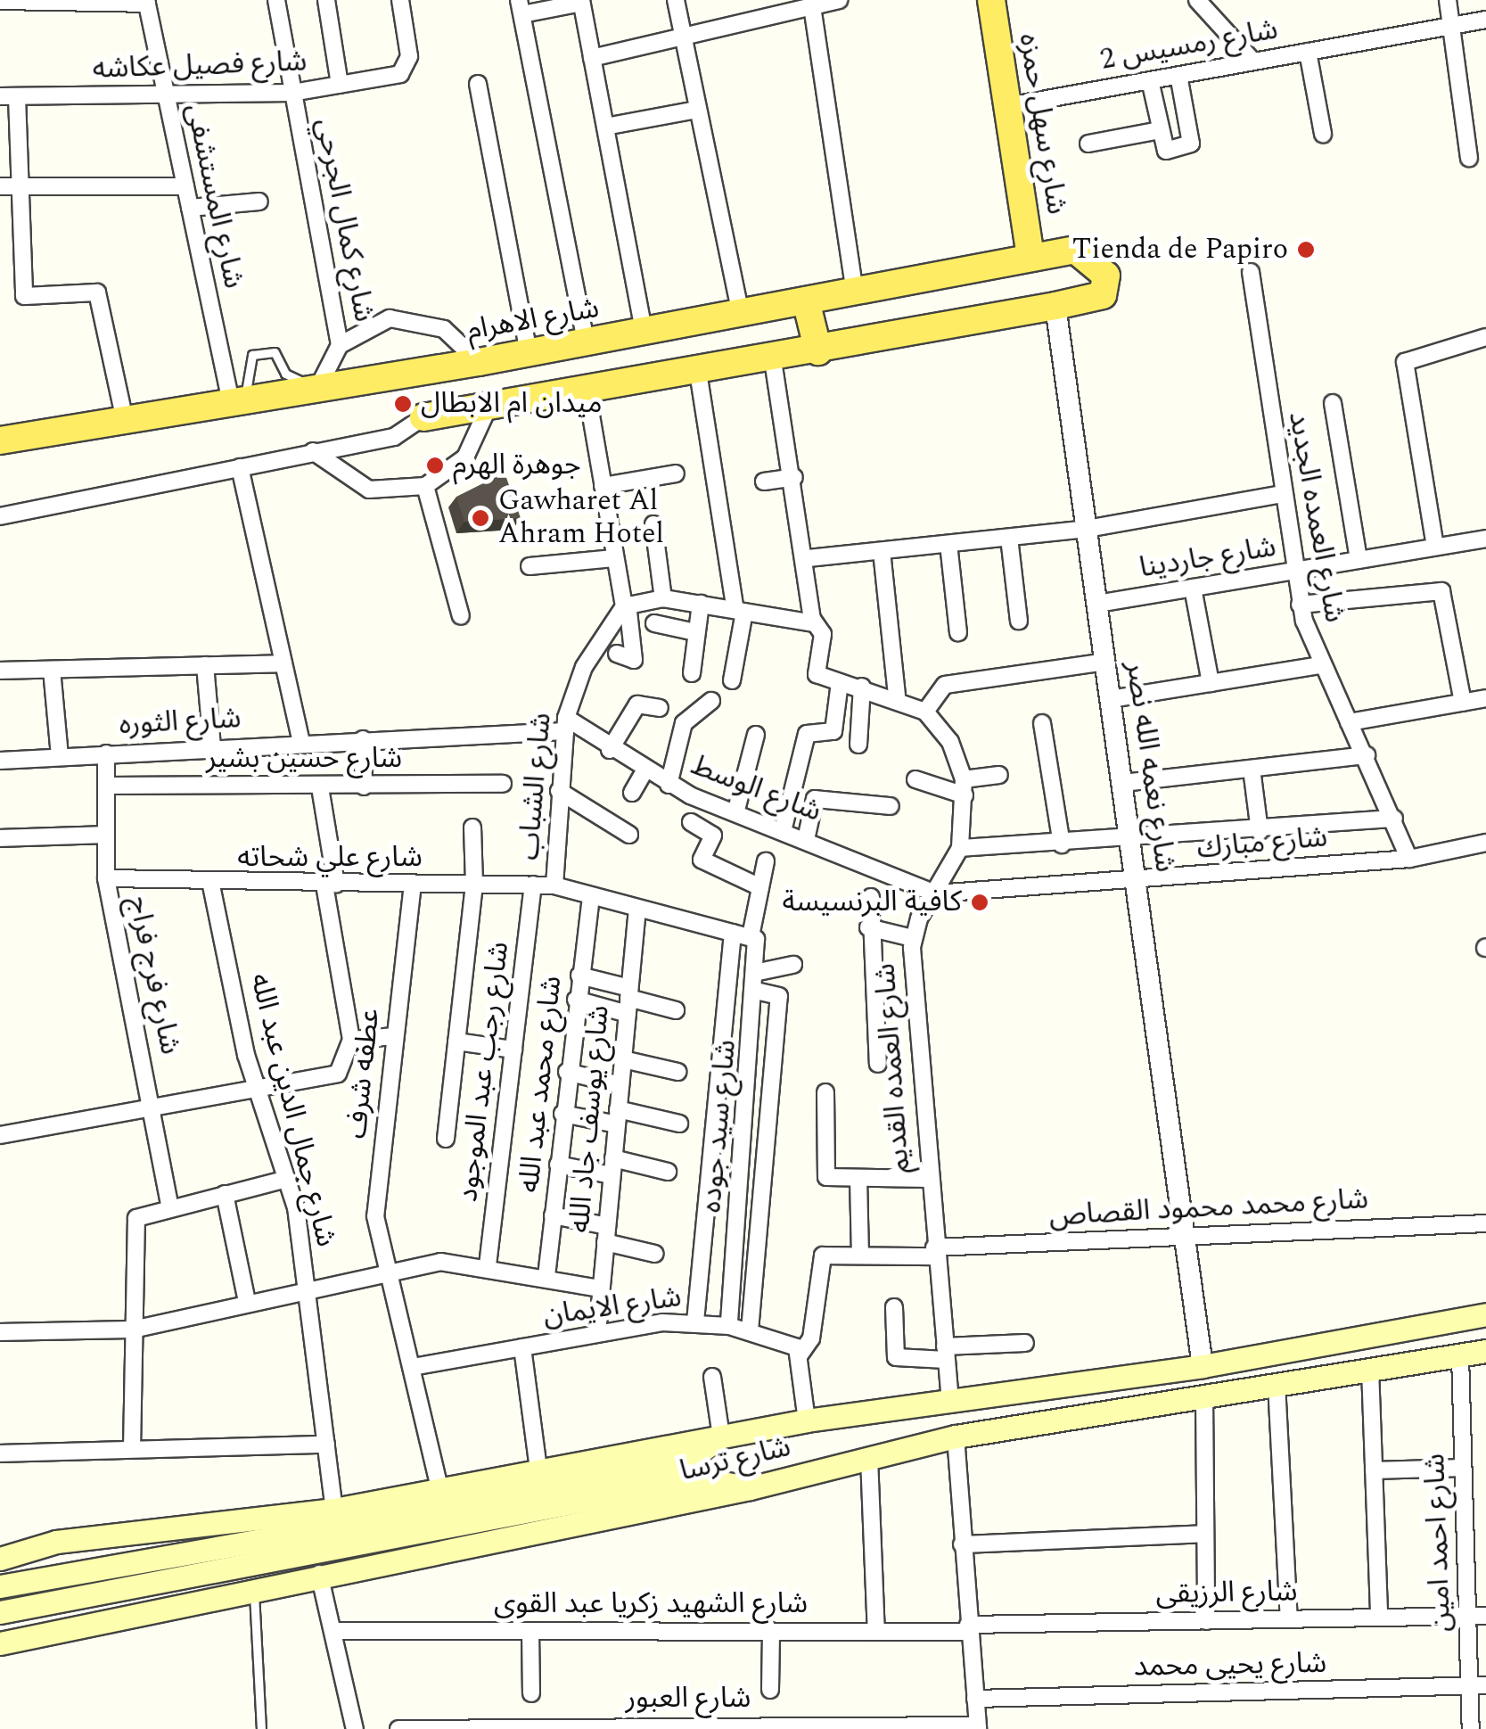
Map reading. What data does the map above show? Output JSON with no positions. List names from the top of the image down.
{
  "streets": {
    "main road": ["شارع سهل حمزه", "شارع الاهرام", "شارع ترسا"],
    "street": [
      "شارع رمسيس 2",
      "شارع فصيل عكاشه",
      "شارع المستشفى",
      "شارع كمال الجرحي",
      "شارع العمده الجديد",
      "شارع جاردينا",
      "شارع الثوره",
      "شارع حسين بشير",
      "شارع نعمه الله نصر",
      "شارع الشباب",
      "شارع الوسط",
      "شارع مبارك",
      "شارع علي شحاته",
      "شارع فرج فراج",
      "شارع العمده القديم",
      "شارع رجب عبد الموجود",
      "عطفه شرف",
      "شارع محمد عبد الله",
      "شارع جمال الدين عبد الله",
      "شارع يوسف جاد الله",
      "شارع سيد جوده",
      "شارع محمد محمود القصاص",
      "شارع الايمان",
      "شارع احمد امين",
      "شارع الرزيقى",
      "شارع الشهيد زكريا عبد القوى",
      "شارع يحيى محمد",
      "شارع العبور"
    ]
  },
  "crossings": [
    ["شارع رمسيس 2", "شارع سهل حمزه"],
    ["شارع فصيل عكاشه", "شارع المستشفى"],
    ["شارع فصيل عكاشه", "شارع كمال الجرحي"],
    ["شارع سهل حمزه", "شارع الاهرام"],
    ["شارع المستشفى", "شارع الاهرام"],
    ["شارع الاهرام", "شارع نعمه الله نصر"],
    ["شارع العمده الجديد", "شارع جاردينا"],
    ["شارع العمده الجديد", "شارع مبارك"],
    ["شارع جاردينا", "شارع نعمه الله نصر"],
    ["شارع الثوره", "شارع الشباب"],
    ["شارع الثوره", "شارع الوسط"],
    ["شارع الثوره", "شارع فرج فراج"],
    ["شارع حسين بشير", "شارع فرج فراج"],
    ["شارع نعمه الله نصر", "شارع مبارك"],
    ["شارع نعمه الله نصر", "شارع محمد محمود القصاص"],
    ["شارع نعمه الله نصر", "شارع ترسا"],
    ["شارع الشباب", "شارع الوسط"],
    ["شارع الشباب", "شارع علي شحاته"],
    ["شارع الوسط", "شارع مبارك"],
    ["شارع الوسط", "شارع العمده القديم"],
    ["شارع مبارك", "شارع العمده القديم"],
    ["شارع علي شحاته", "شارع فرج فراج"],
    ["شارع علي شحاته", "شارع رجب عبد الموجود"],
    ["شارع علي شحاته", "عطفه شرف"],
    ["شارع علي شحاته", "شارع محمد عبد الله"],
    ["شارع علي شحاته", "شارع جمال الدين عبد الله"],
    ["شارع علي شحاته", "شارع يوسف جاد الله"],
    ["شارع علي شحاته", "شارع سيد جوده"],
    ["شارع العمده القديم", "شارع محمد محمود القصاص"],
    ["شارع العمده القديم", "شارع ترسا"],
    ["عطفه شرف", "شارع الايمان"],
    ["عطفه شرف", "شارع ترسا"],
    ["شارع جمال الدين عبد الله", "شارع ترسا"],
    ["شارع يوسف جاد الله", "شارع الايمان"],
    ["شارع سيد جوده", "شارع الايمان"],
    ["شارع محمد محمود القصاص", "شارع الايمان"],
    ["شارع ترسا", "شارع احمد امين"],
    ["شارع احمد امين", "شارع الرزيقى"],
    ["شارع احمد امين", "شارع يحيى محمد"],
    ["شارع الرزيقى", "شارع الشهيد زكريا عبد القوى"]
  ],
  "places": [
    "Tienda de Papiro",
    "ميدان ام الابطال",
    "جوهرة الهرم",
    "Gawharet Al Ahram Hotel",
    "كافية البرنسيسة"
  ]
}
